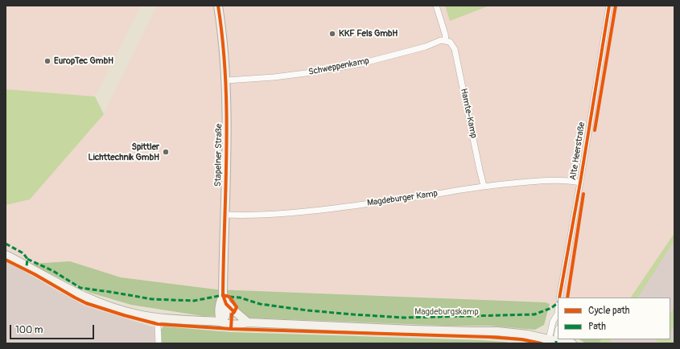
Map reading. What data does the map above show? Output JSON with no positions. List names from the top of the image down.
{
  "streets": {
    "street": [
      "Schweppenkamp",
      "Hamte-Kamp",
      "Alte Heerstraße",
      "Stapelner Straße",
      "Magdeburger Kamp"
    ]
  },
  "crossings": [
    ["Schweppenkamp", "Hamte-Kamp"],
    ["Schweppenkamp", "Stapelner Straße"],
    ["Hamte-Kamp", "Magdeburger Kamp"],
    ["Alte Heerstraße", "Magdeburger Kamp"],
    ["Stapelner Straße", "Magdeburger Kamp"]
  ],
  "parks": ["Magdeburgskamp"],
  "places": ["KKF Fels GmbH", "EuropTec GmbH", "Spittler Lichttechnik GmbH"],
  "legend": ["Cycle path", "Path"],
  "scale_bar": "100 m"
}
